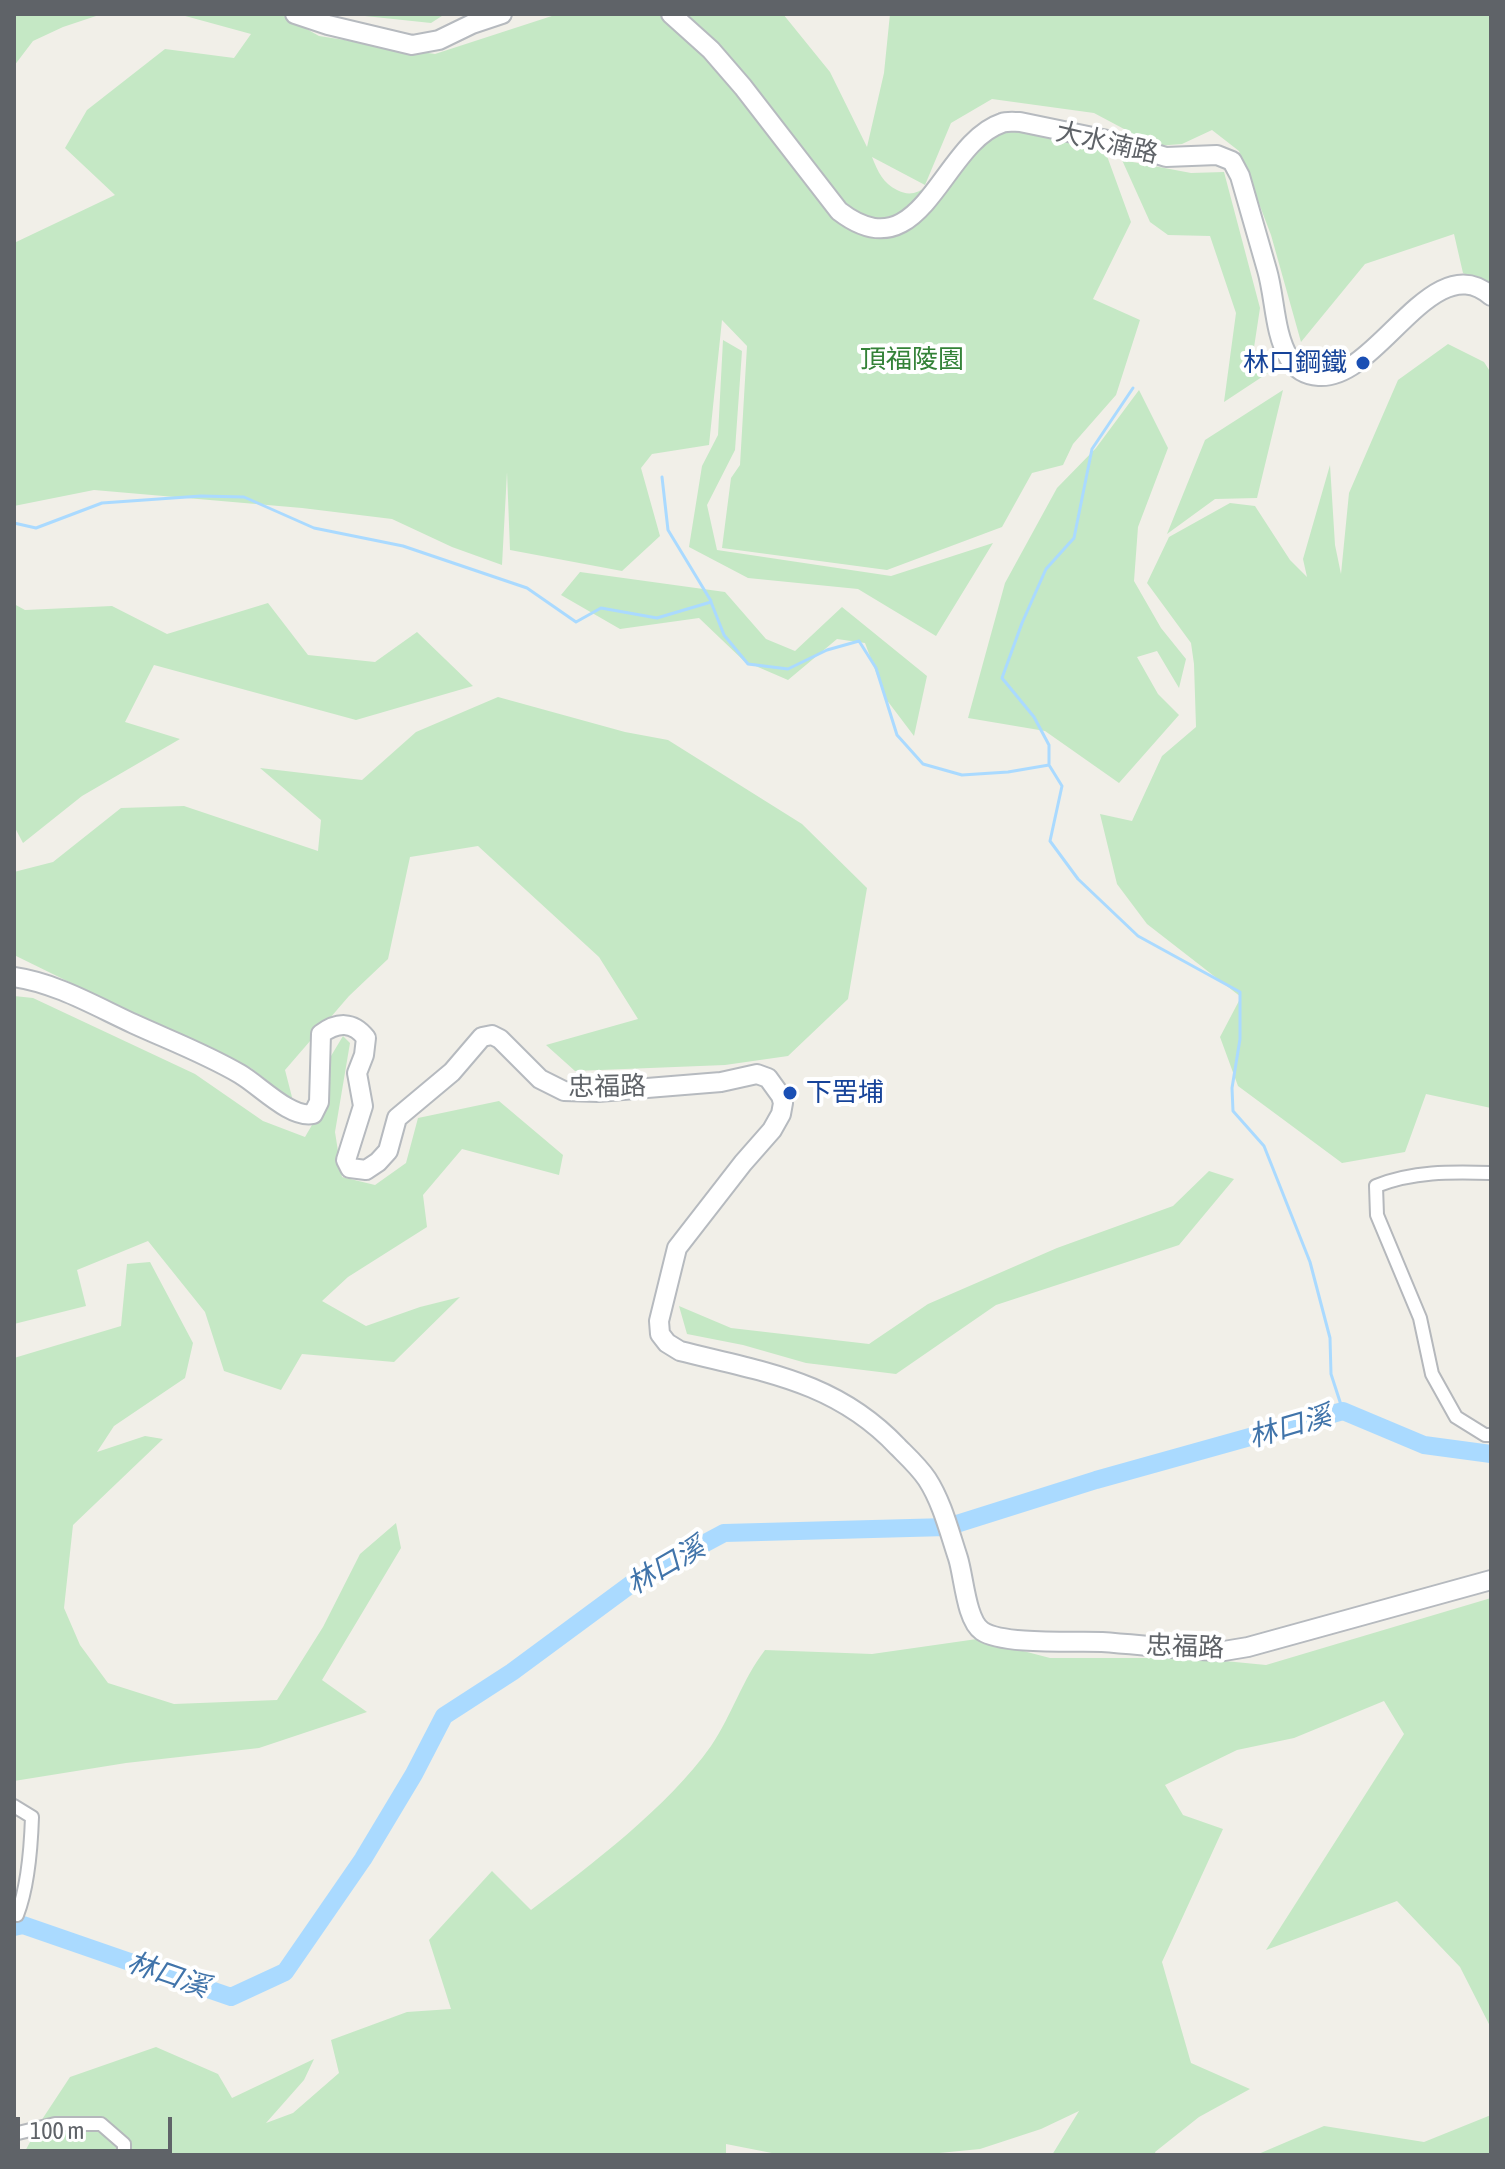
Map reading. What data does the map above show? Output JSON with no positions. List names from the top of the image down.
{
  "streets": {
    "street": ["大水湳路", "忠福路"]
  },
  "water": ["林口溪"],
  "parks": ["頂福陵園"],
  "places": ["林口鋼鐵", "下罟埔"],
  "scale_bar": "100 m"
}
